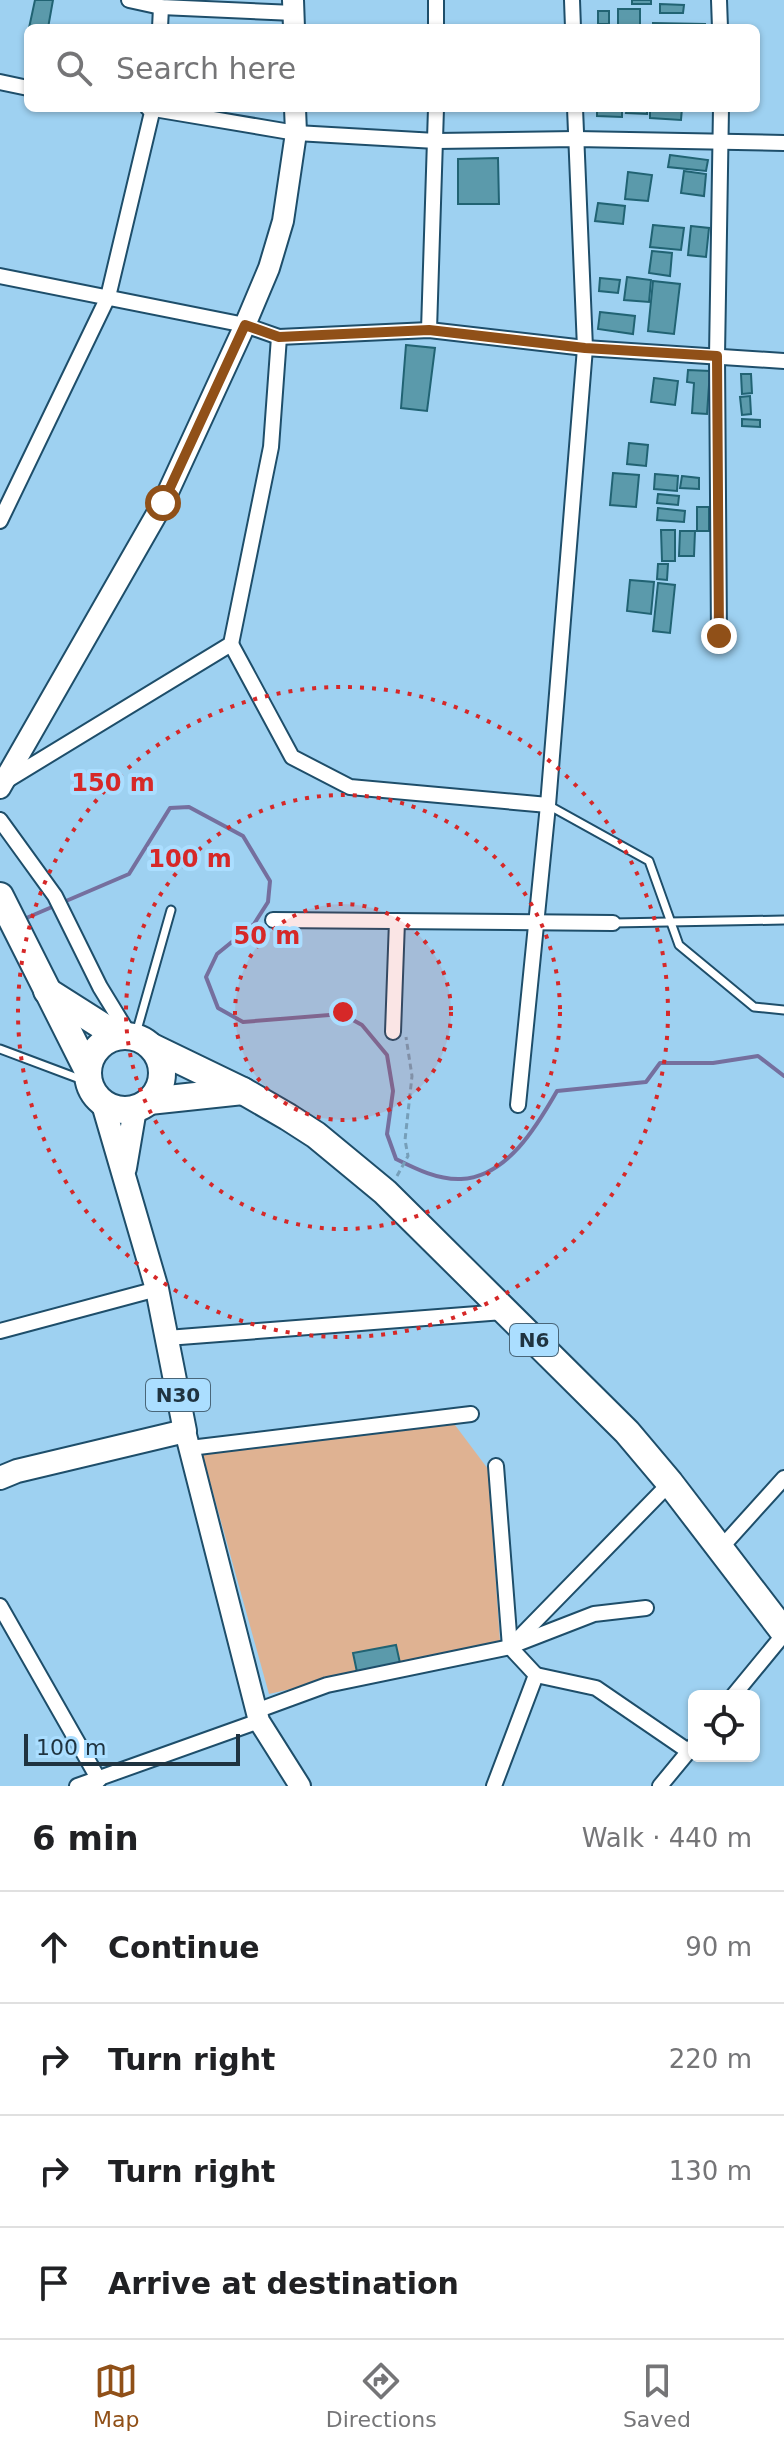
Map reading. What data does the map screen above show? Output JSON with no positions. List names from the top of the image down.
{
  "streets": {
    "highway": ["N6"],
    "main road": ["N30"]
  },
  "crossings": [
    ["N6", "N30"]
  ],
  "scale_bar": "100 m",
  "page": {
    "search": "Search here",
    "scale": "100 m",
    "heading": ["6 min", "Walk · 440 m"],
    "list": [
      ["Continue", "90 m"],
      ["Turn right", "220 m"],
      ["Turn right", "130 m"],
      "Arrive at destination"
    ],
    "nav": ["Map", "Directions", "Saved"]
  },
  "rings": ["150 m", "100 m", "50 m"]
}
